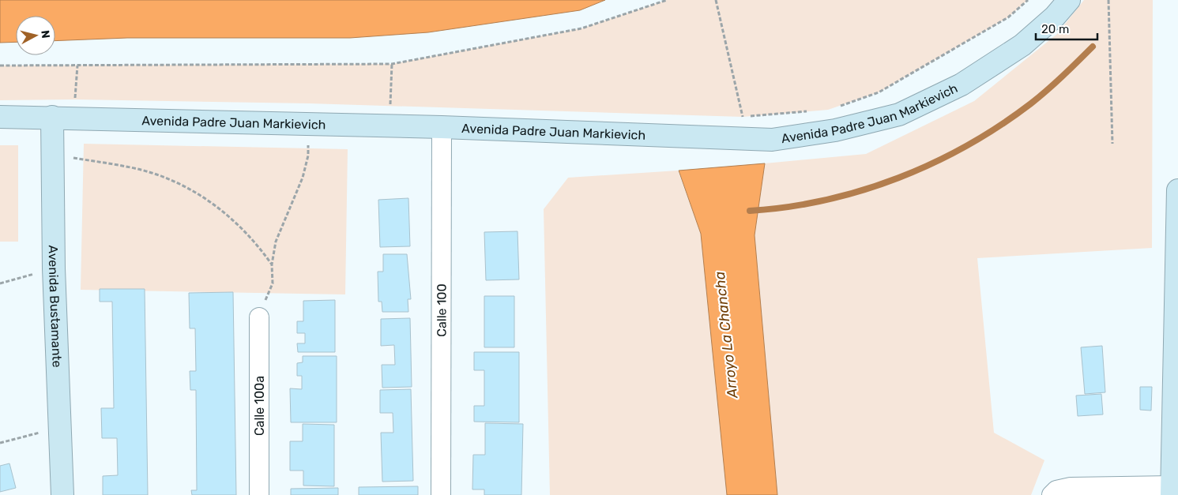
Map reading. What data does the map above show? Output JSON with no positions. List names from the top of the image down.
{
  "streets": {
    "main road": ["Avenida Padre Juan Markievich", "Avenida Bustamante"],
    "street": ["Calle 100", "Calle 100a"]
  },
  "crossings": [
    ["Avenida Padre Juan Markievich", "Avenida Bustamante"],
    ["Avenida Padre Juan Markievich", "Calle 100"]
  ],
  "water": ["Arroyo La Chancha"],
  "scale_bar": "20 m",
  "north": "right"
}
